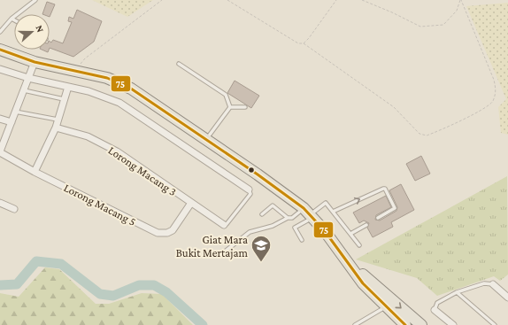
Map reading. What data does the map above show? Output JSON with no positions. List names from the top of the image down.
{
  "streets": {
    "street": ["Lorong Macang 3", "Lorong Macang 5"]
  },
  "crossings": [
    ["Lorong Macang 3", "Lorong Macang 5"]
  ],
  "places": {
    "school or university": ["Giat Mara Bukit Mertajam"]
  },
  "lines": ["transit line 75"],
  "north": "right"
}
